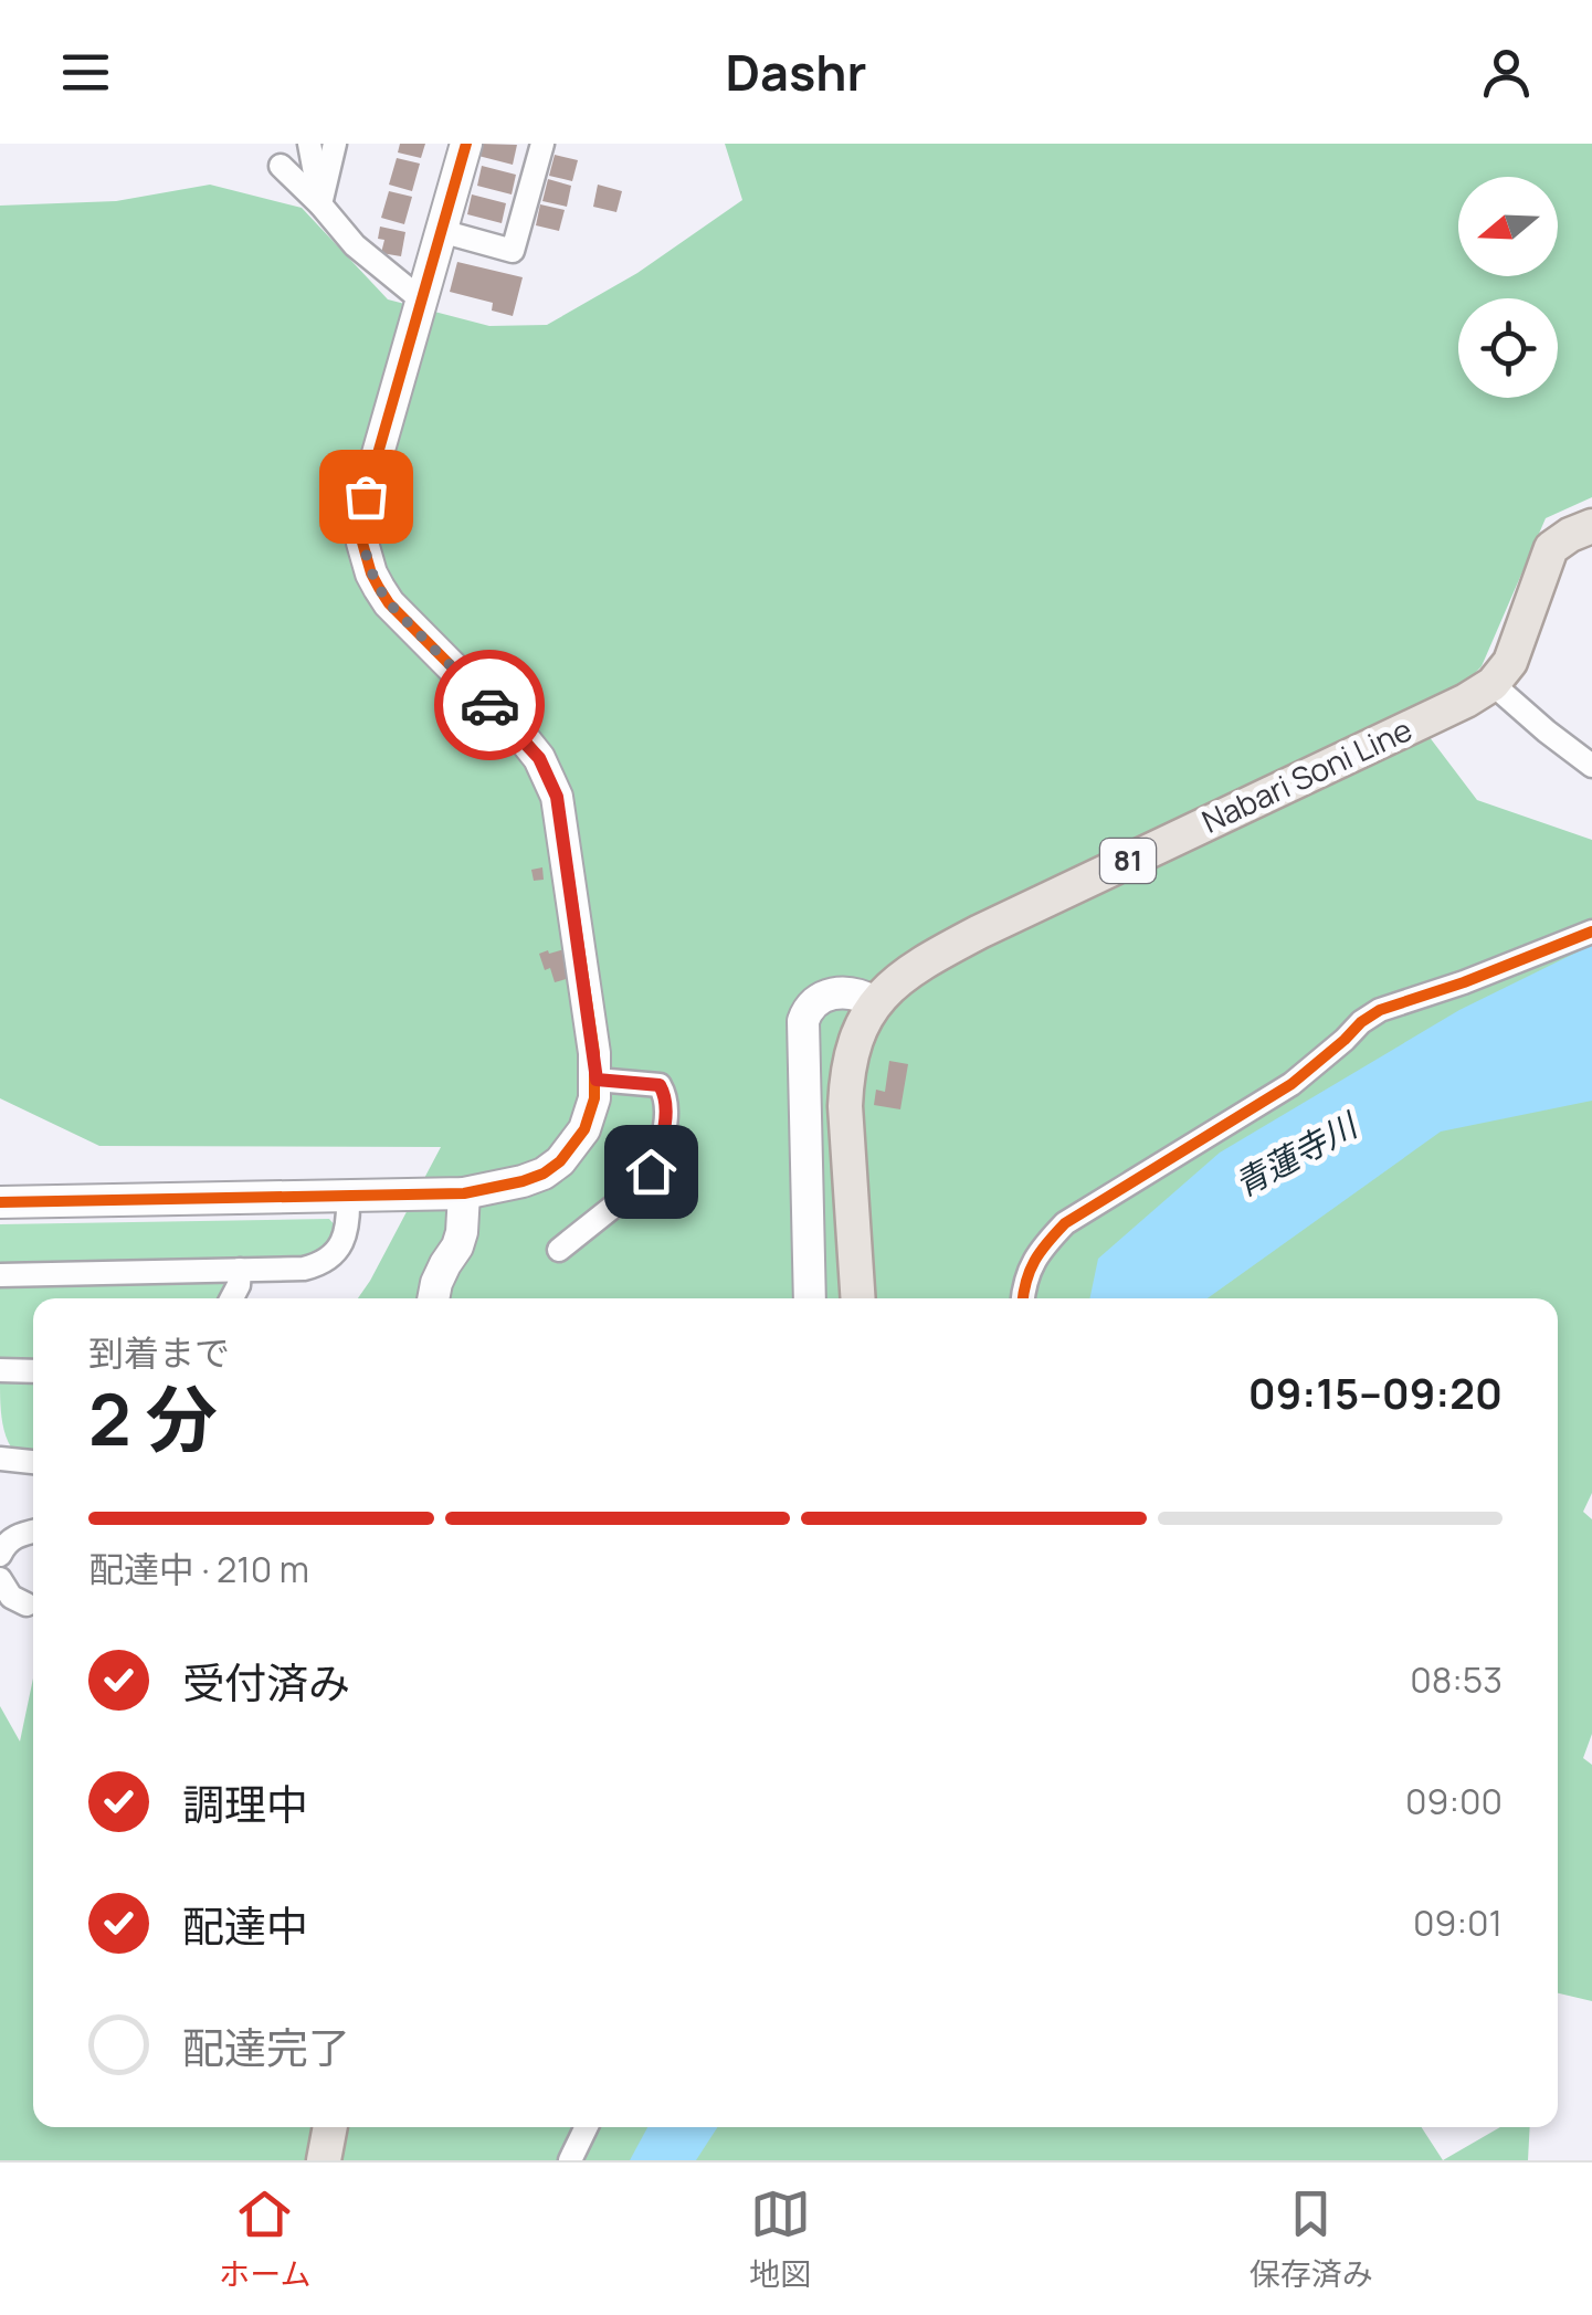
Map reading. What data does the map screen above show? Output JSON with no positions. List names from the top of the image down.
{
  "streets": {
    "main road": ["Nabari Soni Line", "81"]
  },
  "water": ["青蓮寺川"],
  "north": "left",
  "page": {
    "header": "Dashr",
    "heading": ["2 分", "到着まで", "09:15–09:20"],
    "bar": "配達中 · 210 m",
    "list": [
      ["受付済み", "08:53"],
      ["調理中", "09:00"],
      ["配達中", "09:01"],
      "配達完了"
    ],
    "tabs": ["ホーム", "地図", "保存済み"]
  }
}
